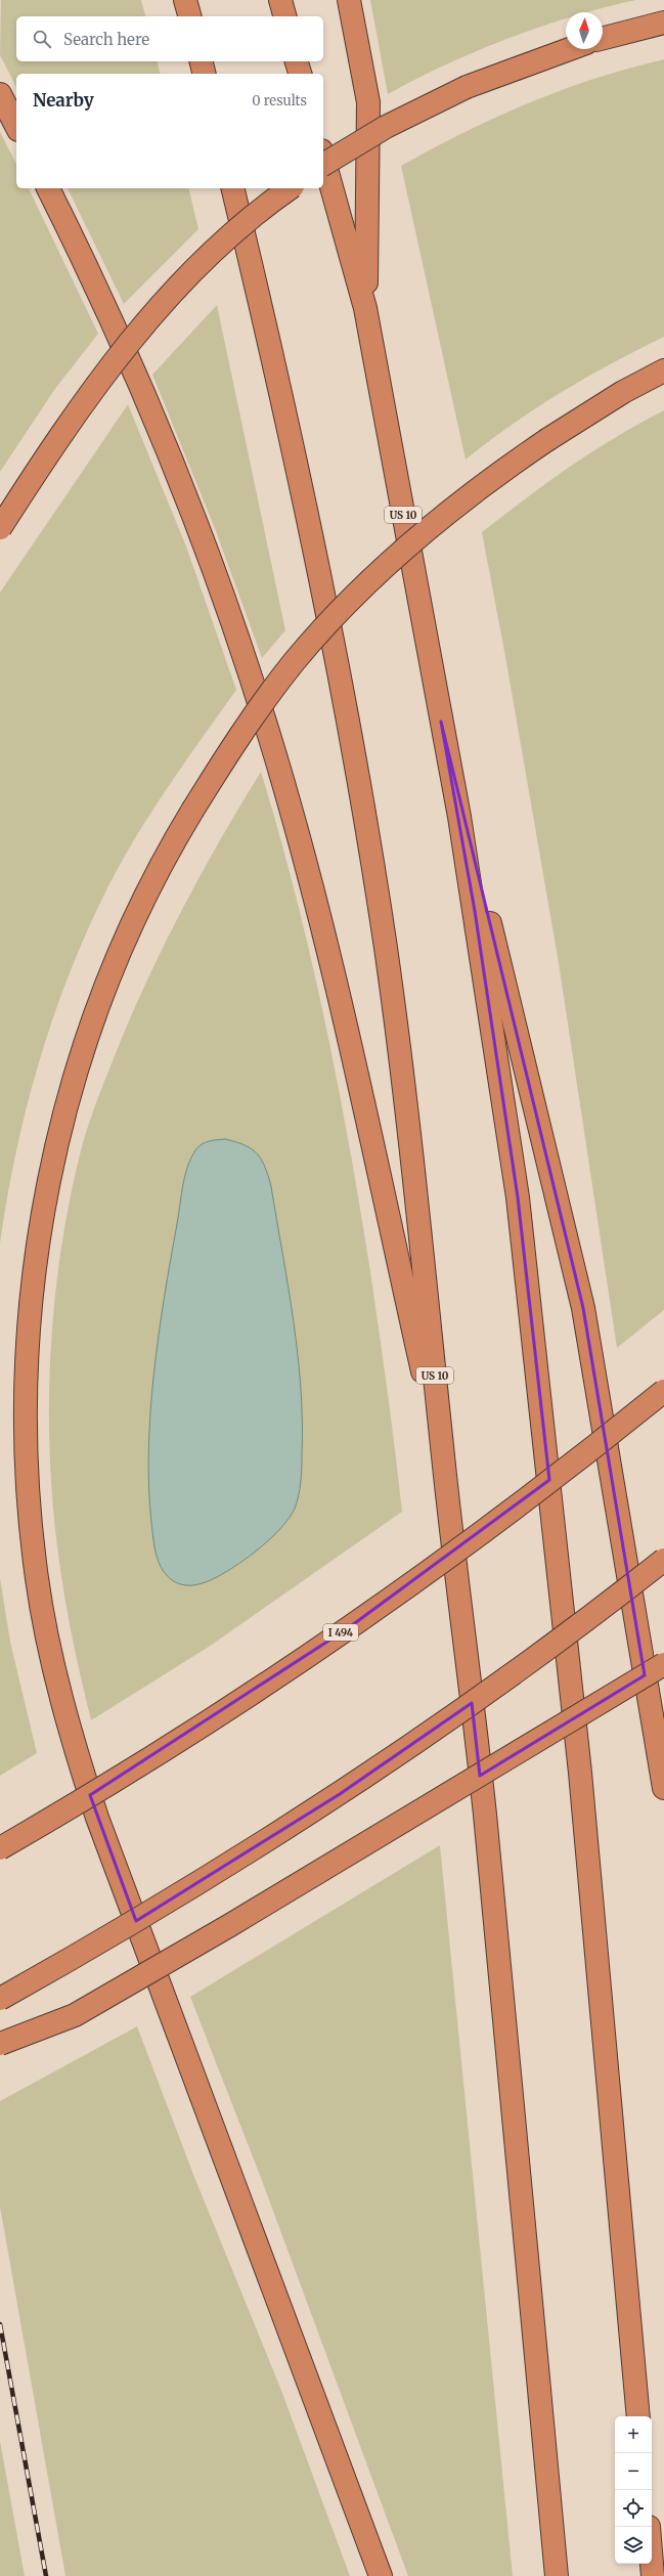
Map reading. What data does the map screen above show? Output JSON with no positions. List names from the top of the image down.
{
  "streets": {
    "highway": ["US 10", "I 494"]
  },
  "north": "top",
  "page": {
    "search": "Search here",
    "heading": ["Nearby", "0 results"],
    "map_buttons": ["+", "−"]
  }
}
